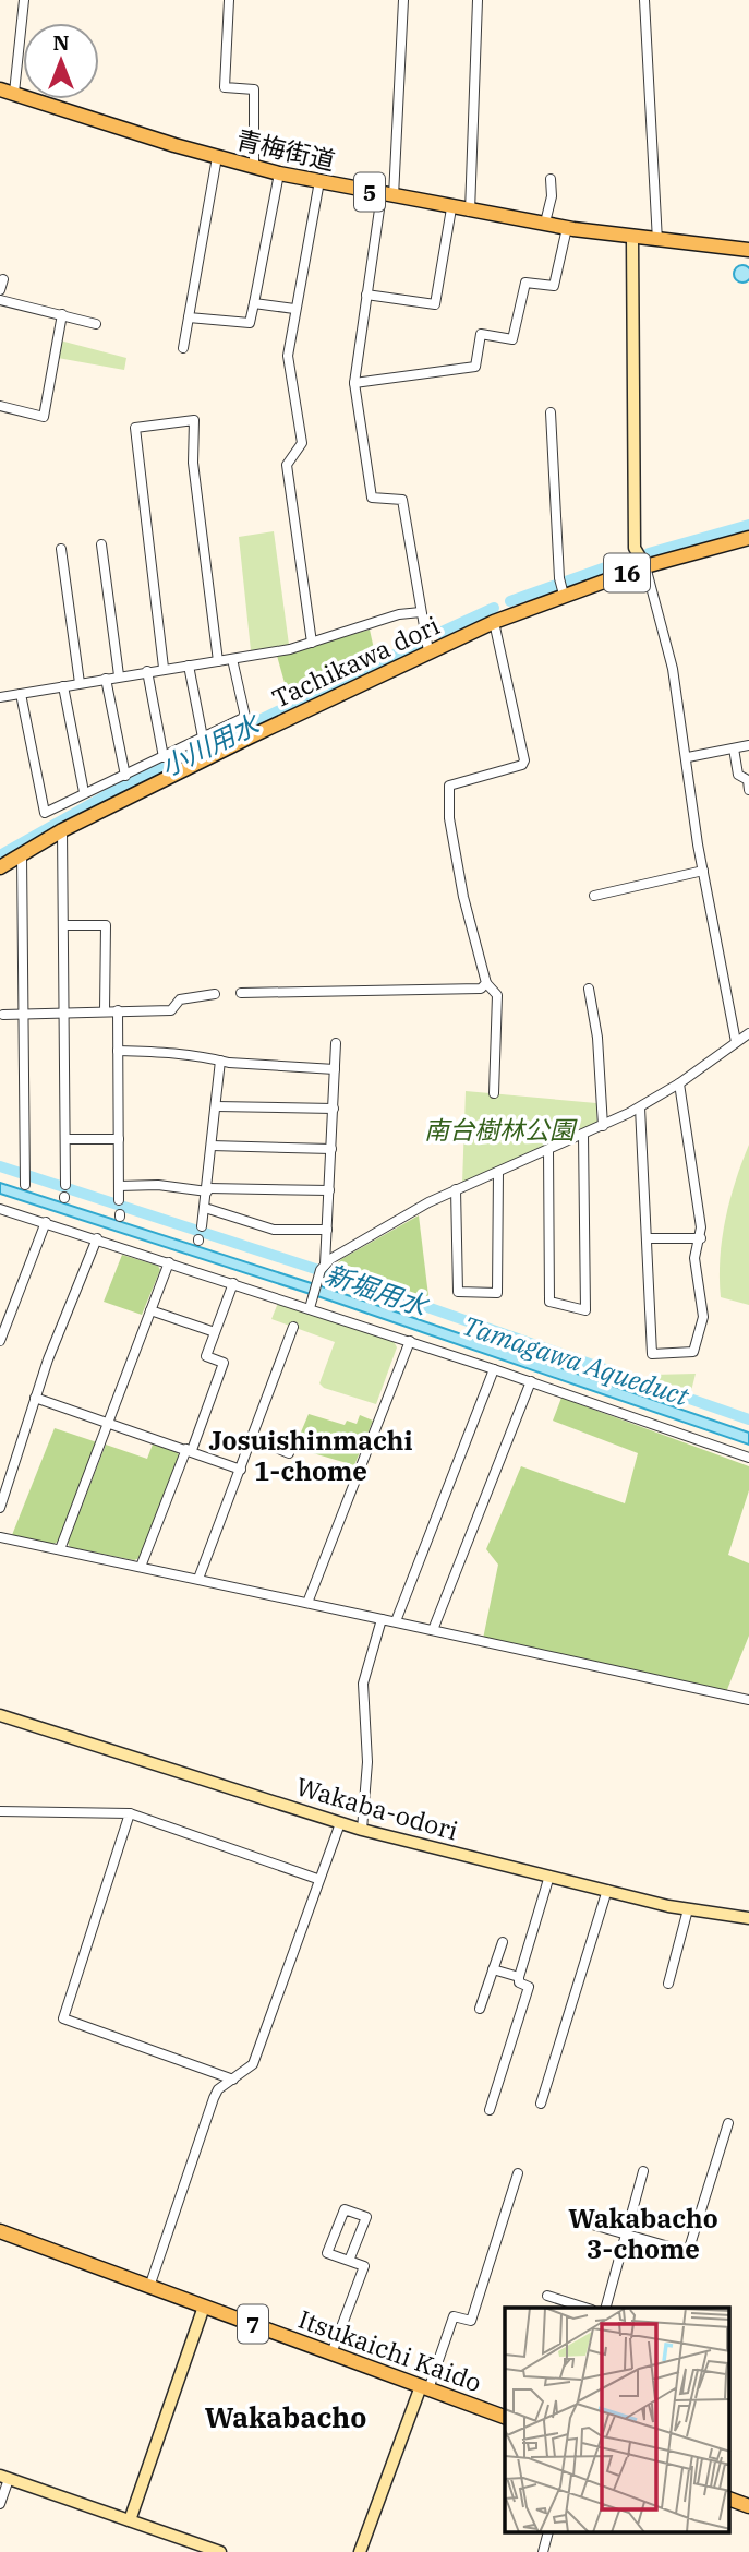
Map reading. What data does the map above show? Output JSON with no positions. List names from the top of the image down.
{
  "streets": {
    "main road": [
      "青梅街道",
      "5",
      "16",
      "Tachikawa dori",
      "7",
      "Itsukaichi Kaido"
    ],
    "street": ["Wakaba-odori"]
  },
  "districts": ["Josuishinmachi 1-chome", "Wakabacho 3-chome", "Wakabacho"],
  "water": ["小川用水", "新堀用水", "Tamagawa Aqueduct"],
  "parks": ["南台樹林公園"],
  "north": "top"
}
